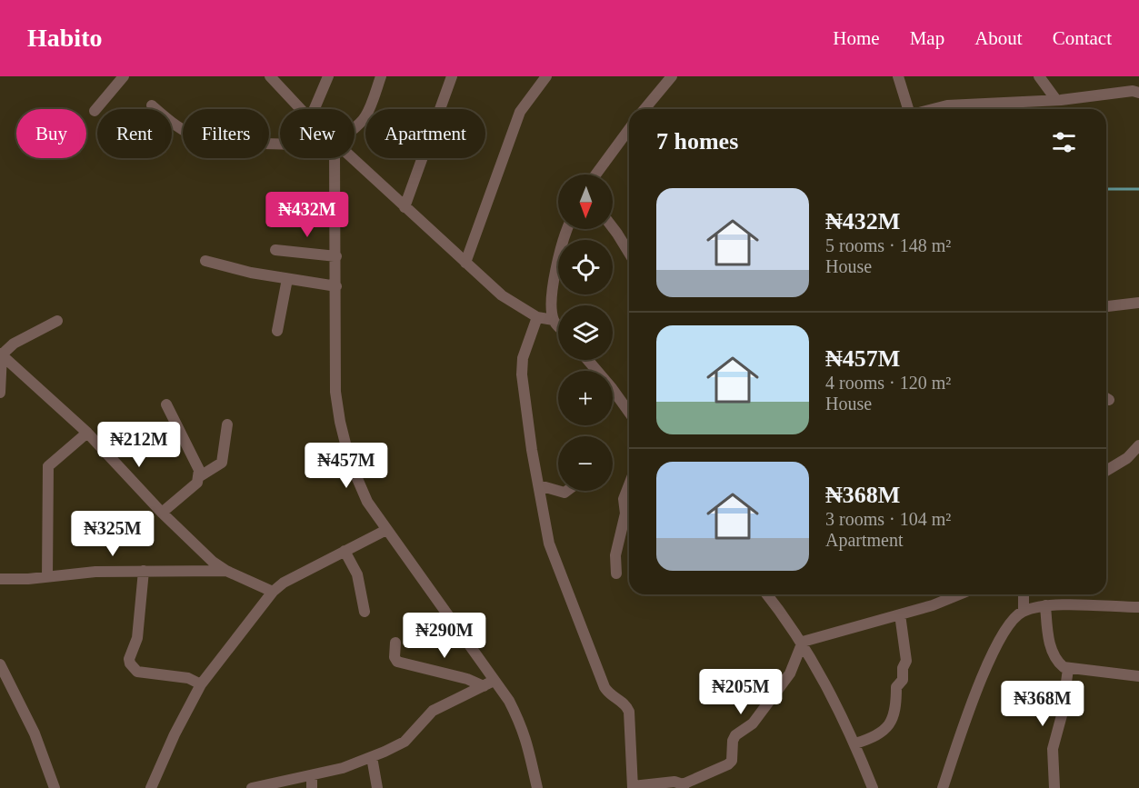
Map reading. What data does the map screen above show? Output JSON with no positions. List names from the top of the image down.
{
  "north": "bottom",
  "page": {
    "header": "Habito",
    "nav": [
      "Home",
      "Map",
      "About",
      "Contact"
    ],
    "chip": [
      "Buy",
      "Rent",
      "Filters",
      "New",
      "Apartment"
    ],
    "heading": "7 homes",
    "map_buttons": ["+", "−"],
    "list": [
      {
        "name": "₦432M",
        "note": "5 rooms · 148 m² · House"
      },
      {
        "name": "₦457M",
        "note": "4 rooms · 120 m² · House"
      },
      {
        "name": "₦368M",
        "note": "3 rooms · 104 m² · Apartment"
      }
    ],
    "price": [
      "₦432M",
      "₦212M",
      "₦457M",
      "₦325M",
      "₦290M",
      "₦205M",
      "₦368M"
    ]
  }
}
